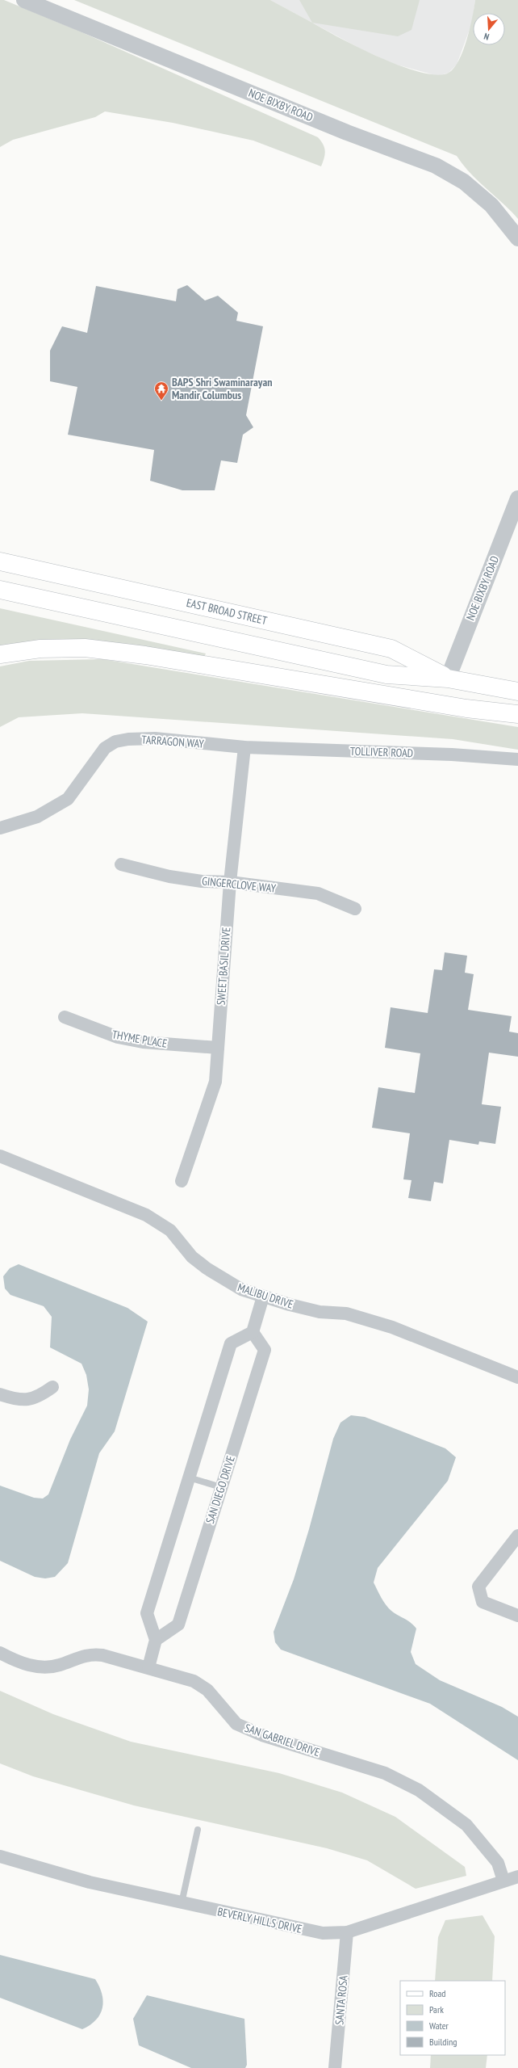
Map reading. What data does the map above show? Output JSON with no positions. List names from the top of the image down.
{
  "streets": {
    "main road": ["EAST BROAD STREET"],
    "street": [
      "NOE BIXBY ROAD",
      "TARRAGON WAY",
      "TOLLIVER ROAD",
      "GINGERCLOVE WAY",
      "SWEET BASIL DRIVE",
      "THYME PLACE",
      "MALIBU DRIVE",
      "SAN DIEGO DRIVE",
      "SAN GABRIEL DRIVE",
      "BEVERLY HILLS DRIVE",
      "SANTA ROSA"
    ]
  },
  "crossings": [
    ["NOE BIXBY ROAD", "EAST BROAD STREET"],
    ["TARRAGON WAY", "TOLLIVER ROAD"],
    ["TARRAGON WAY", "SWEET BASIL DRIVE"],
    ["TOLLIVER ROAD", "SWEET BASIL DRIVE"],
    ["GINGERCLOVE WAY", "SWEET BASIL DRIVE"],
    ["SWEET BASIL DRIVE", "THYME PLACE"],
    ["SAN GABRIEL DRIVE", "BEVERLY HILLS DRIVE"],
    ["BEVERLY HILLS DRIVE", "SANTA ROSA"]
  ],
  "places": {
    "temple": ["BAPS Shri Swaminarayan Mandir Columbus"]
  },
  "legend": [
    "Road",
    "Park",
    "Water",
    "Building"
  ],
  "north": "bottom"
}
